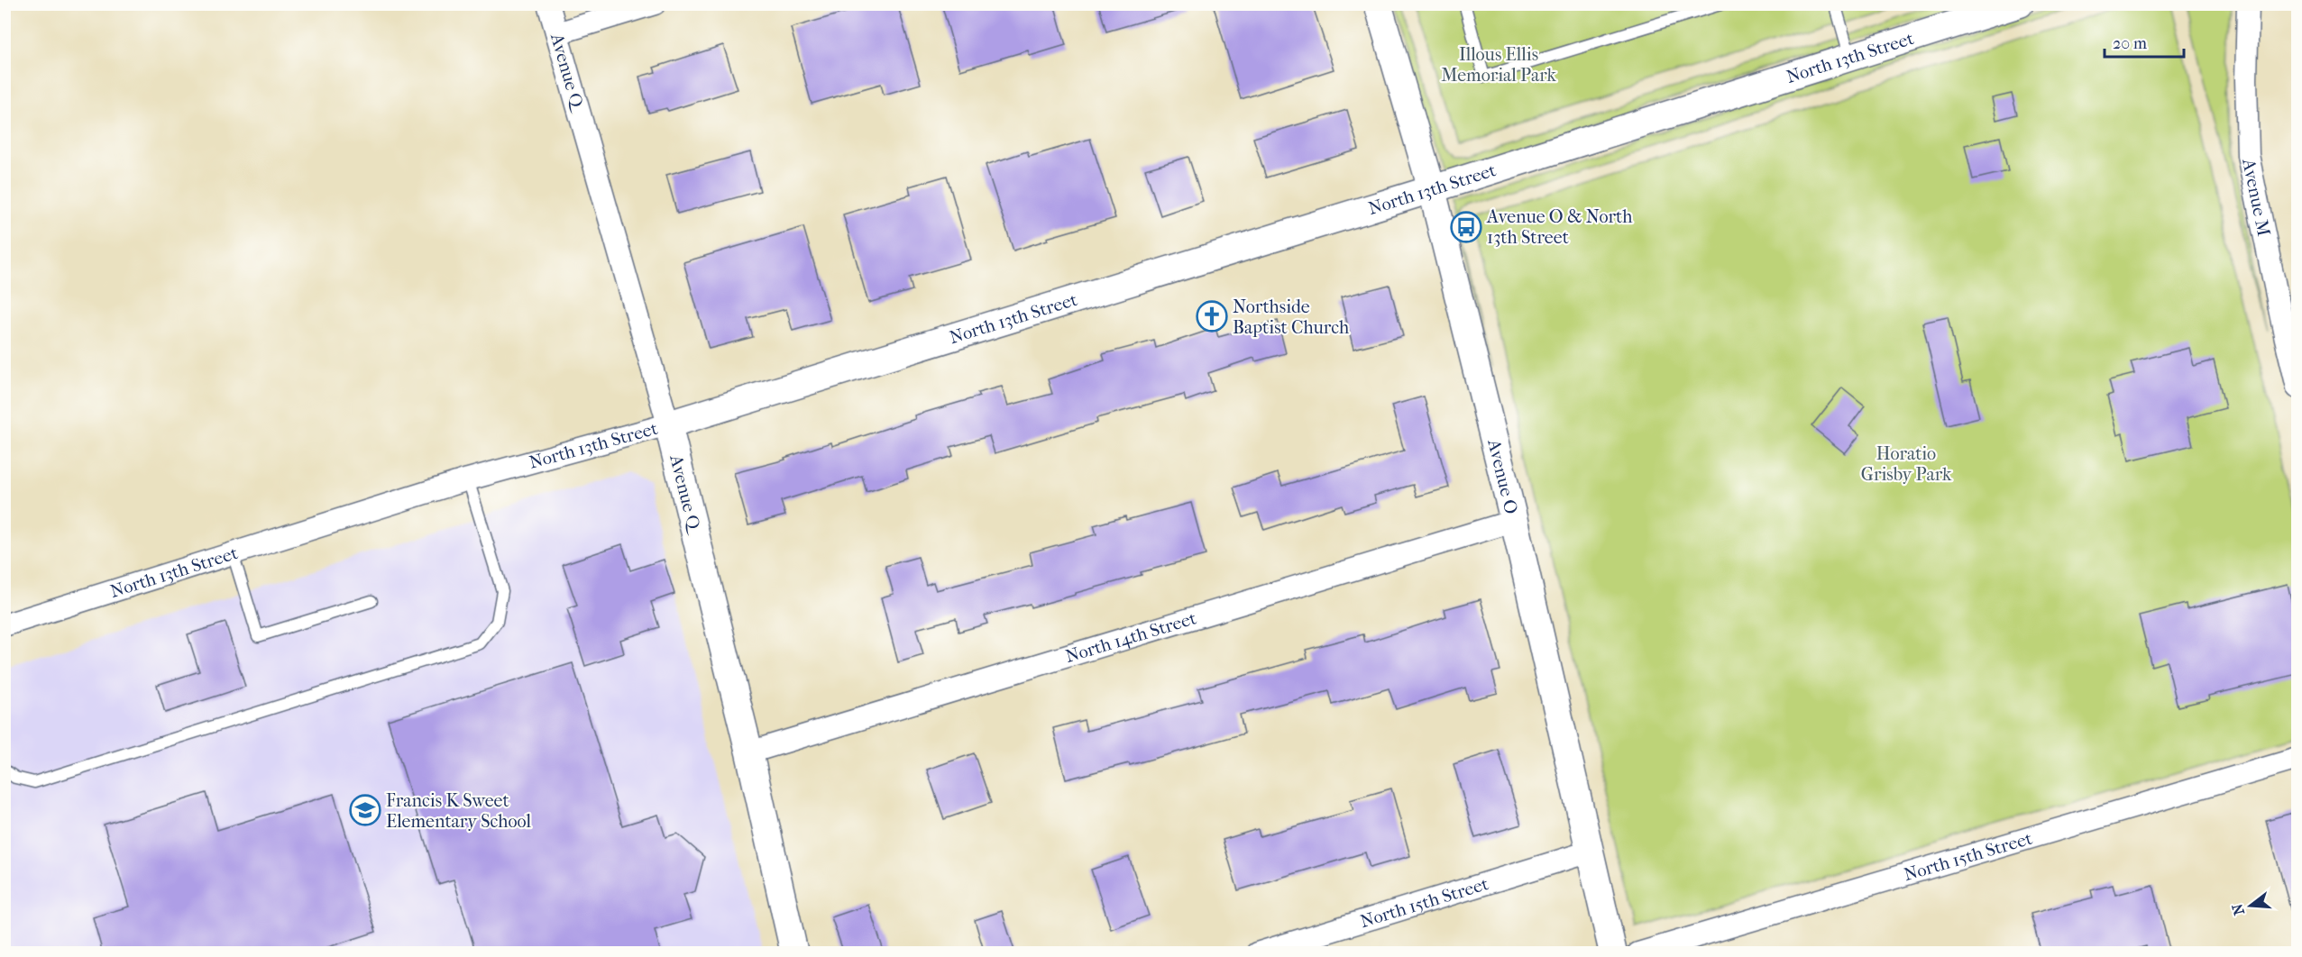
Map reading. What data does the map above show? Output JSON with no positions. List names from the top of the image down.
{
  "streets": {
    "street": [
      "North 13th Street",
      "Avenue Q",
      "Avenue M",
      "Avenue O",
      "North 14th Street",
      "North 15th Street"
    ]
  },
  "crossings": [
    ["North 13th Street", "Avenue Q"],
    ["North 13th Street", "Avenue O"],
    ["Avenue Q", "North 14th Street"],
    ["Avenue O", "North 14th Street"],
    ["Avenue O", "North 15th Street"]
  ],
  "parks": ["Illous Ellis Memorial Park", "Horatio Grisby Park"],
  "places": {
    "bus stop": ["Avenue O & North 13th Street"],
    "church": ["Northside Baptist Church"],
    "school or university": ["Francis K Sweet Elementary School"]
  },
  "scale_bar": "20 m",
  "north": "left"
}
